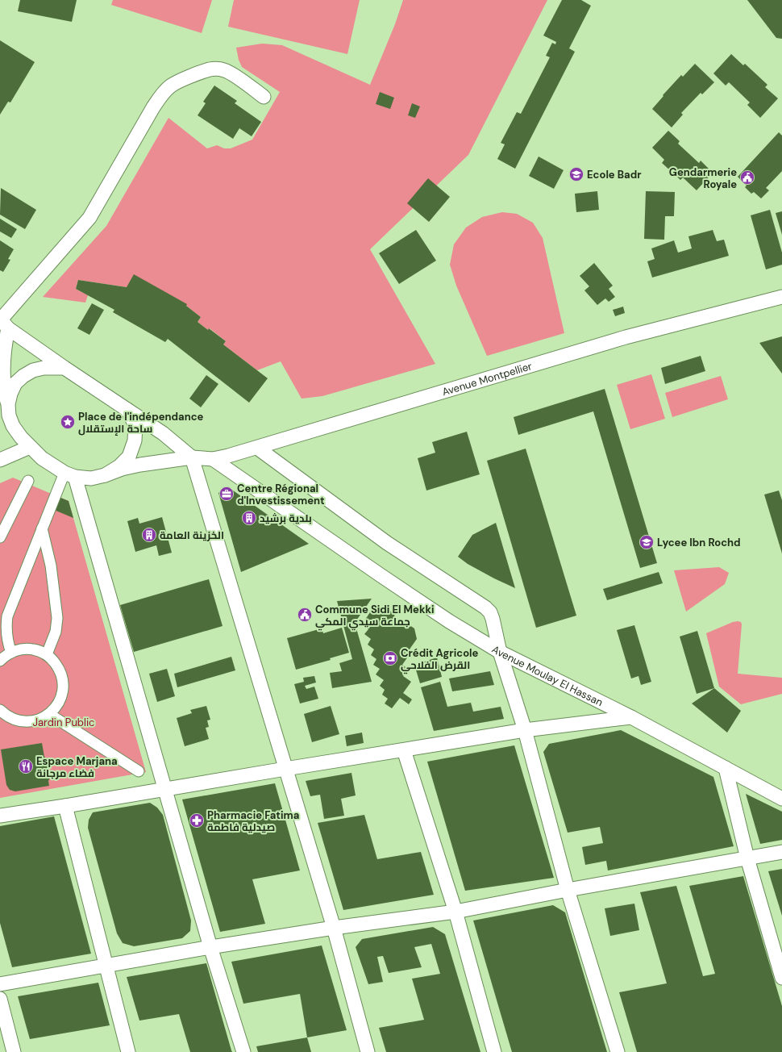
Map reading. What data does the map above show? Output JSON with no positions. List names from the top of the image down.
{
  "streets": {
    "street": ["Avenue Montpellier", "Avenue Moulay El Hassan"]
  },
  "crossings": [
    ["Avenue Montpellier", "Avenue Moulay El Hassan"]
  ],
  "parks": ["Jardin Public"],
  "places": {
    "school or university": ["Ecole Badr", "Lycee Ibn Rochd"],
    "public building": ["Gendarmerie Royale", "Commune Sidi El Mekki جماعة سيدي المكي"],
    "place": ["Place de l'indépendance ساحة الإستقلال"],
    "office": ["Centre Régional d'Investissement"],
    "building": ["بلدية برشيد", "الخزينة العامة"],
    "bank": ["Crédit Agricole القرض الفلاحي"],
    "restaurant": ["Espace Marjana فضاء مرجانة"],
    "pharmacy": ["Pharmacie Fatima صيدلية فاطمة"]
  }
}
